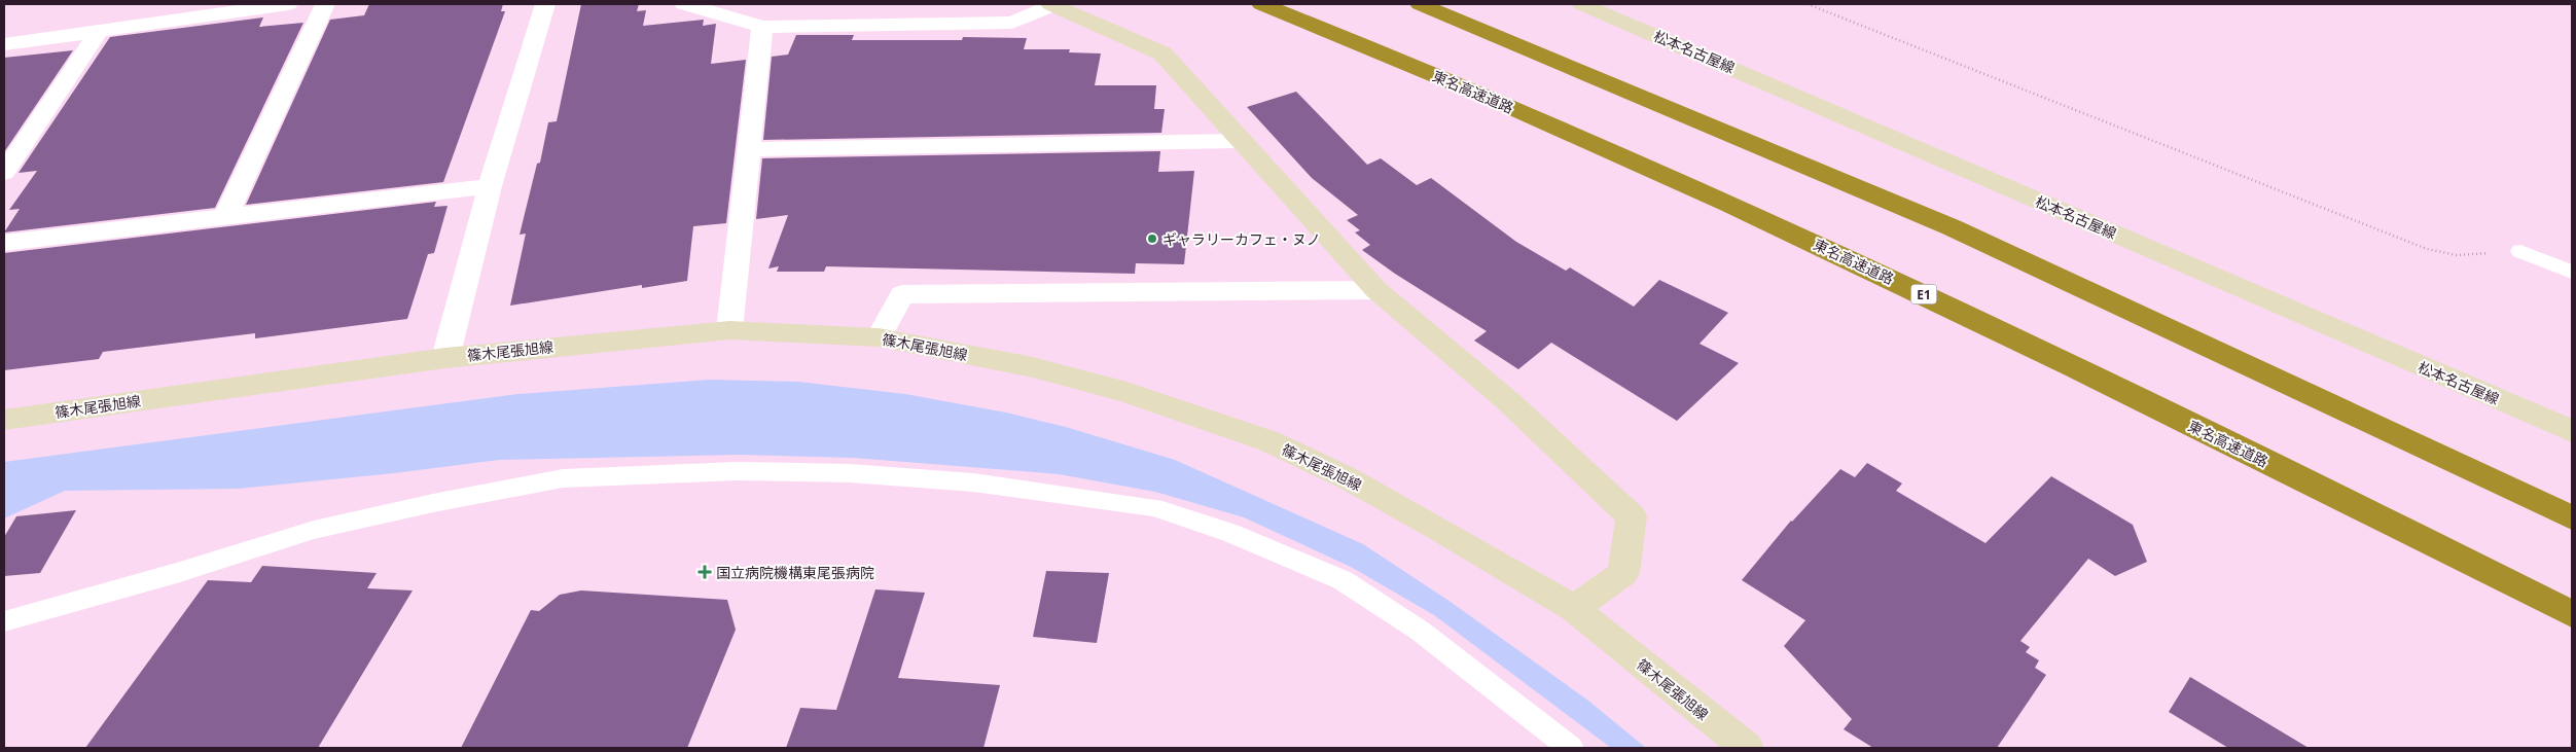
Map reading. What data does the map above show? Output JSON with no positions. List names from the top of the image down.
{
  "streets": {
    "highway": ["東名高速道路", "E1"],
    "main road": ["松本名古屋線", "篠木尾張旭線"]
  },
  "places": {
    "other": ["ギャラリーカフェ・ヌノ"],
    "health": ["国立病院機構東尾張病院"]
  }
}
